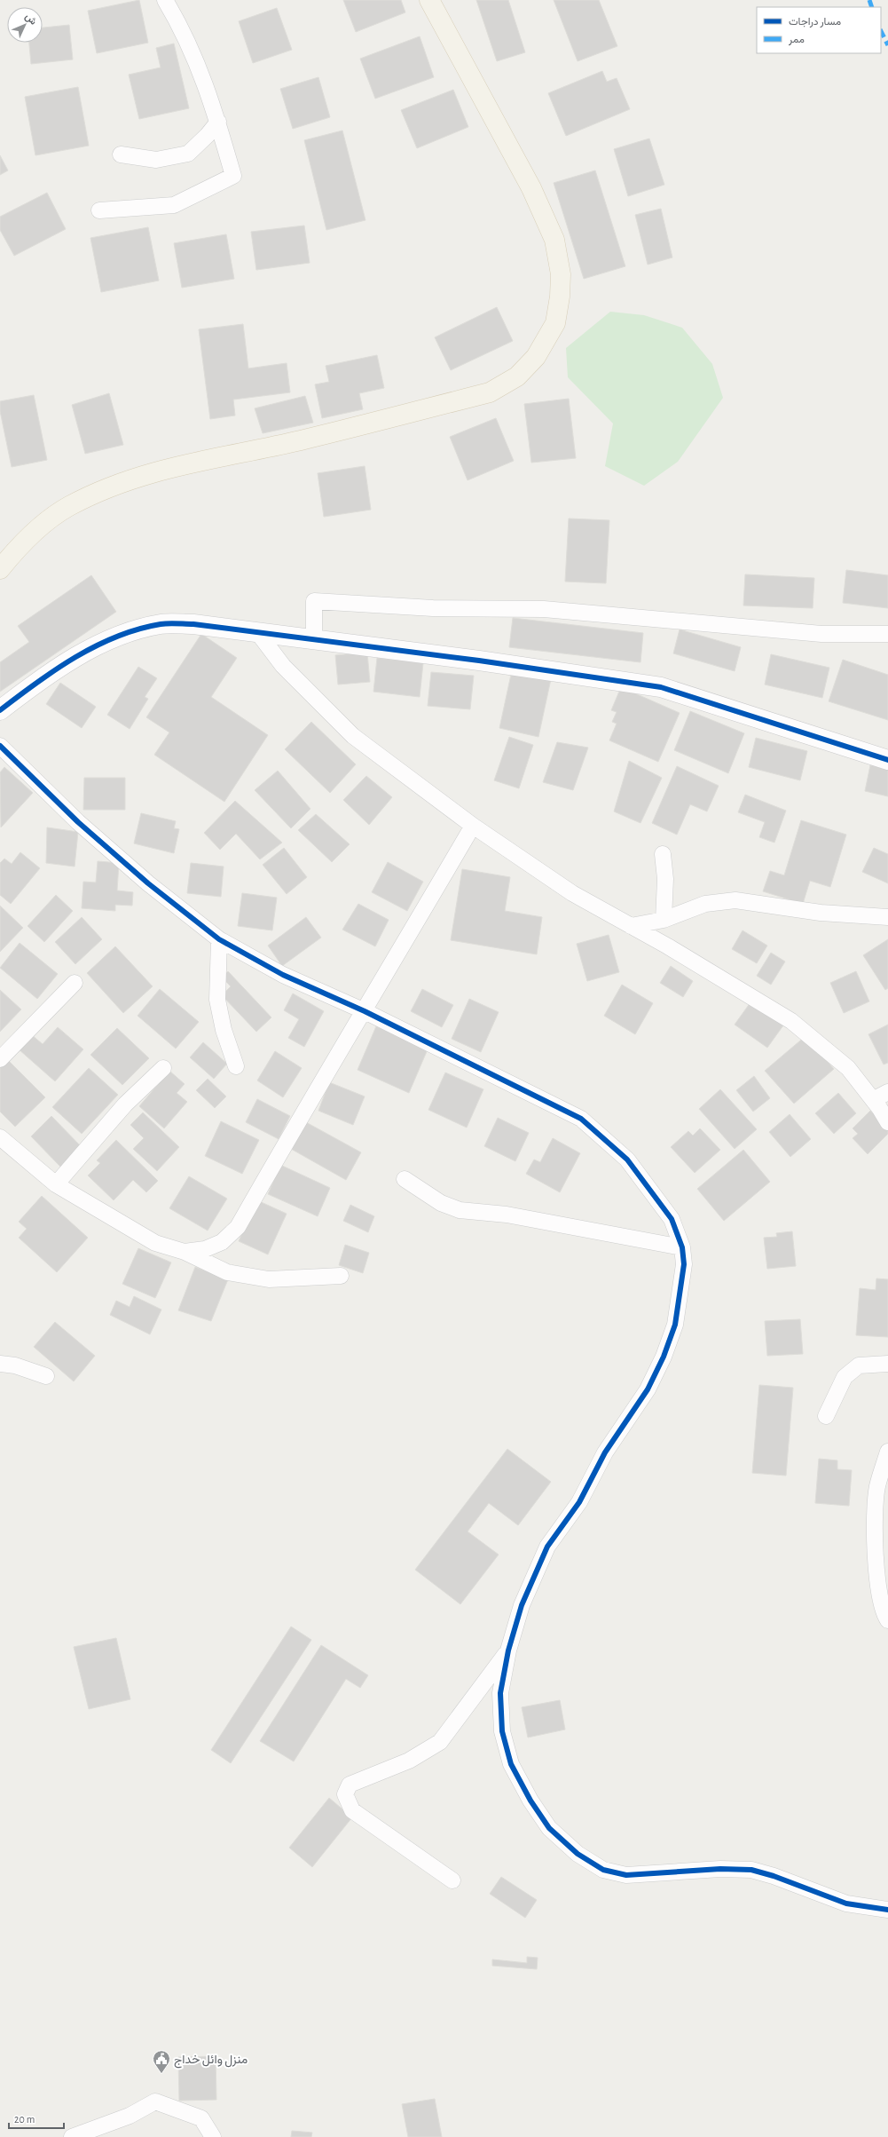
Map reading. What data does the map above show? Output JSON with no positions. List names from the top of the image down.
{
  "places": {
    "public building": ["منزل وائل خداج"]
  },
  "legend": ["مسار دراجات", "ممر"],
  "scale_bar": "20 m",
  "north": "top right"
}
